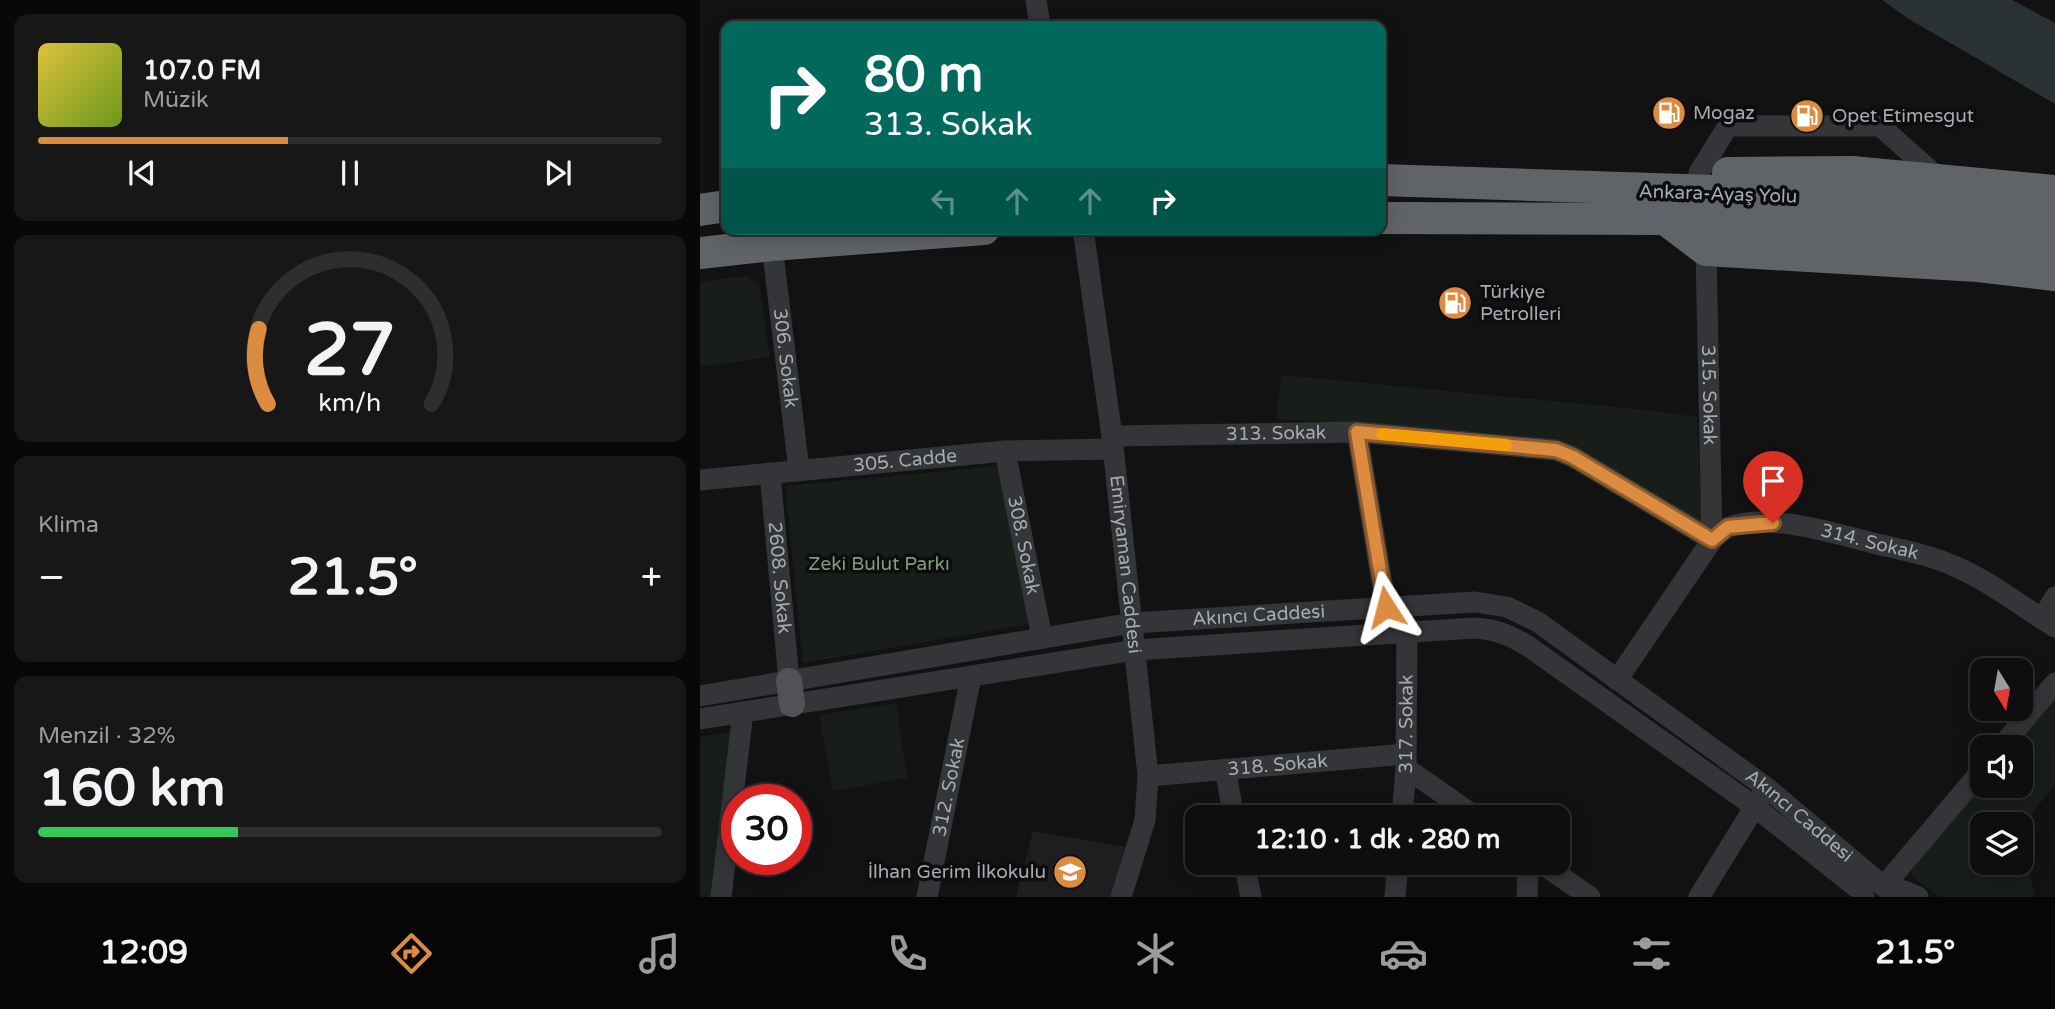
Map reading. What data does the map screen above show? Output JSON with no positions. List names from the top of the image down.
{
  "streets": {
    "highway": ["Ankara-Ayaş Yolu"],
    "street": [
      "306. Sokak",
      "315. Sokak",
      "313. Sokak",
      "305. Cadde",
      "314. Sokak",
      "308. Sokak",
      "Emiryaman Caddesi",
      "2608. Sokak",
      "Akıncı Caddesi",
      "317. Sokak",
      "318. Sokak",
      "312. Sokak"
    ]
  },
  "crossings": [
    ["306. Sokak", "305. Cadde"],
    ["315. Sokak", "313. Sokak"],
    ["315. Sokak", "314. Sokak"],
    ["313. Sokak", "305. Cadde"],
    ["313. Sokak", "314. Sokak"],
    ["313. Sokak", "Emiryaman Caddesi"],
    ["305. Cadde", "308. Sokak"],
    ["305. Cadde", "Emiryaman Caddesi"],
    ["305. Cadde", "2608. Sokak"],
    ["314. Sokak", "Akıncı Caddesi"],
    ["308. Sokak", "Akıncı Caddesi"],
    ["Emiryaman Caddesi", "Akıncı Caddesi"],
    ["Emiryaman Caddesi", "318. Sokak"],
    ["2608. Sokak", "Akıncı Caddesi"],
    ["Akıncı Caddesi", "317. Sokak"],
    ["Akıncı Caddesi", "312. Sokak"],
    ["317. Sokak", "318. Sokak"]
  ],
  "parks": ["Zeki Bulut Parkı"],
  "places": {
    "fuel station": ["Mogaz", "Opet Etimesgut", "Türkiye Petrolleri"],
    "school or university": ["İlhan Gerim İlkokulu"]
  },
  "north": "bottom",
  "page": {
    "turn": ["80 m", "313. Sokak"],
    "song": ["107.0 FM", "Müzik"],
    "tile": [
      "Klima",
      ["Menzil · 32%", "160 km"]
    ],
    "heat": ["−", "21.5°", "+"],
    "limit": "30",
    "trip": "12:10 · 1 dk · 280 m",
    "tabs": ["12:09", "21.5°"],
    "gauge": ["27", "km/h"]
  }
}
